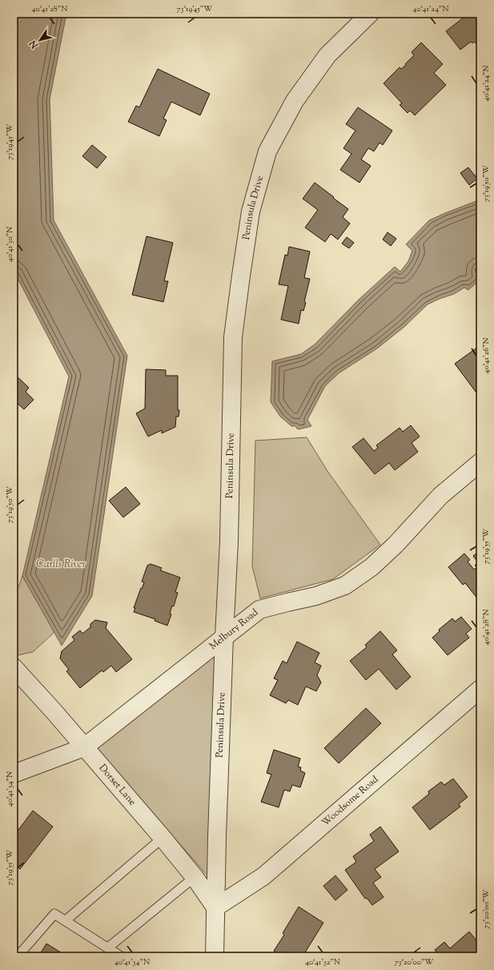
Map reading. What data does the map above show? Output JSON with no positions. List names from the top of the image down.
{
  "streets": {
    "street": [
      "Peninsula Drive",
      "Melbury Road",
      "Dorset Lane",
      "Woodsome Road"
    ]
  },
  "crossings": [
    ["Peninsula Drive", "Melbury Road"],
    ["Peninsula Drive", "Dorset Lane"],
    ["Peninsula Drive", "Woodsome Road"],
    ["Melbury Road", "Dorset Lane"],
    ["Dorset Lane", "Woodsome Road"]
  ],
  "water": ["Carlls River"],
  "north": "bottom left",
  "coordinates": [
    "40°41'28\"N",
    "73°19'45\"W",
    "40°41'24\"N",
    "73°19'50\"W",
    "40°41'30\"N",
    "40°41'26\"N",
    "73°19'55\"W",
    "40°41'34\"N",
    "73°20'00\"W",
    "40°41'32\"N"
  ]
}
